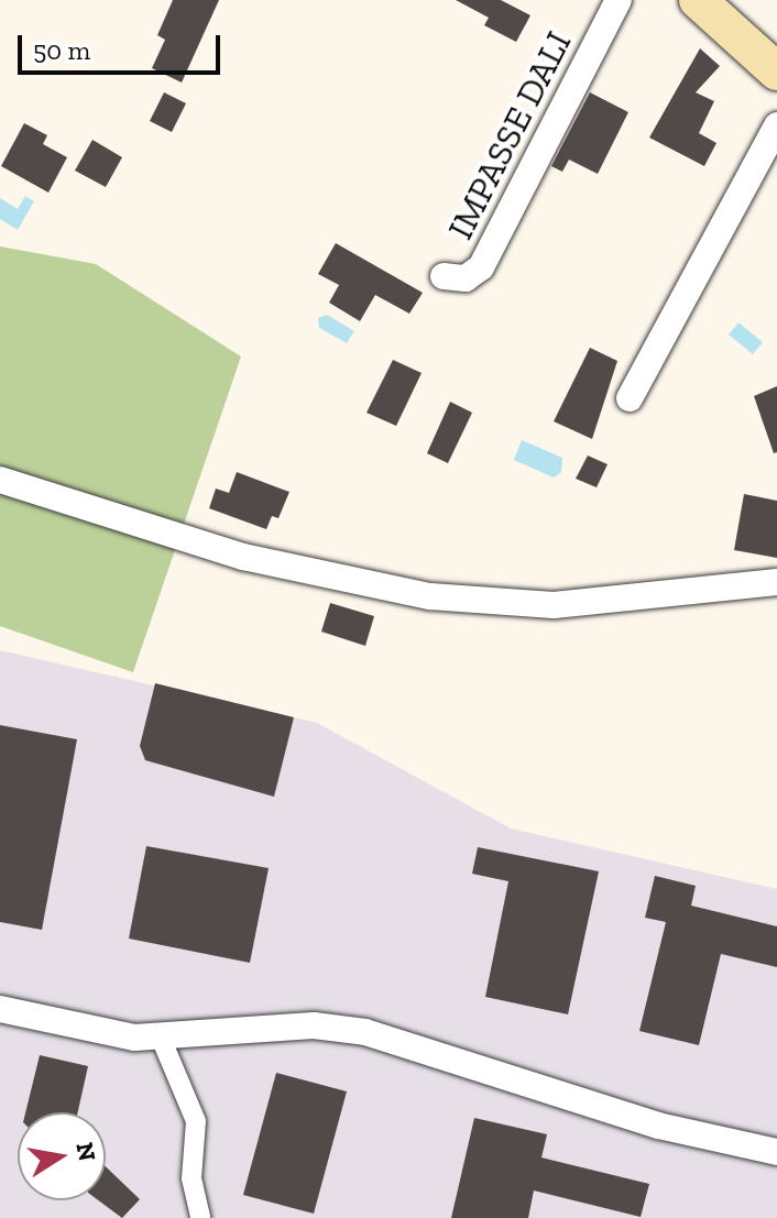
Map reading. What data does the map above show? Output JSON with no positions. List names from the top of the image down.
{
  "streets": {
    "street": ["IMPASSE DALI"]
  },
  "scale_bar": "50 m",
  "north": "right"
}
